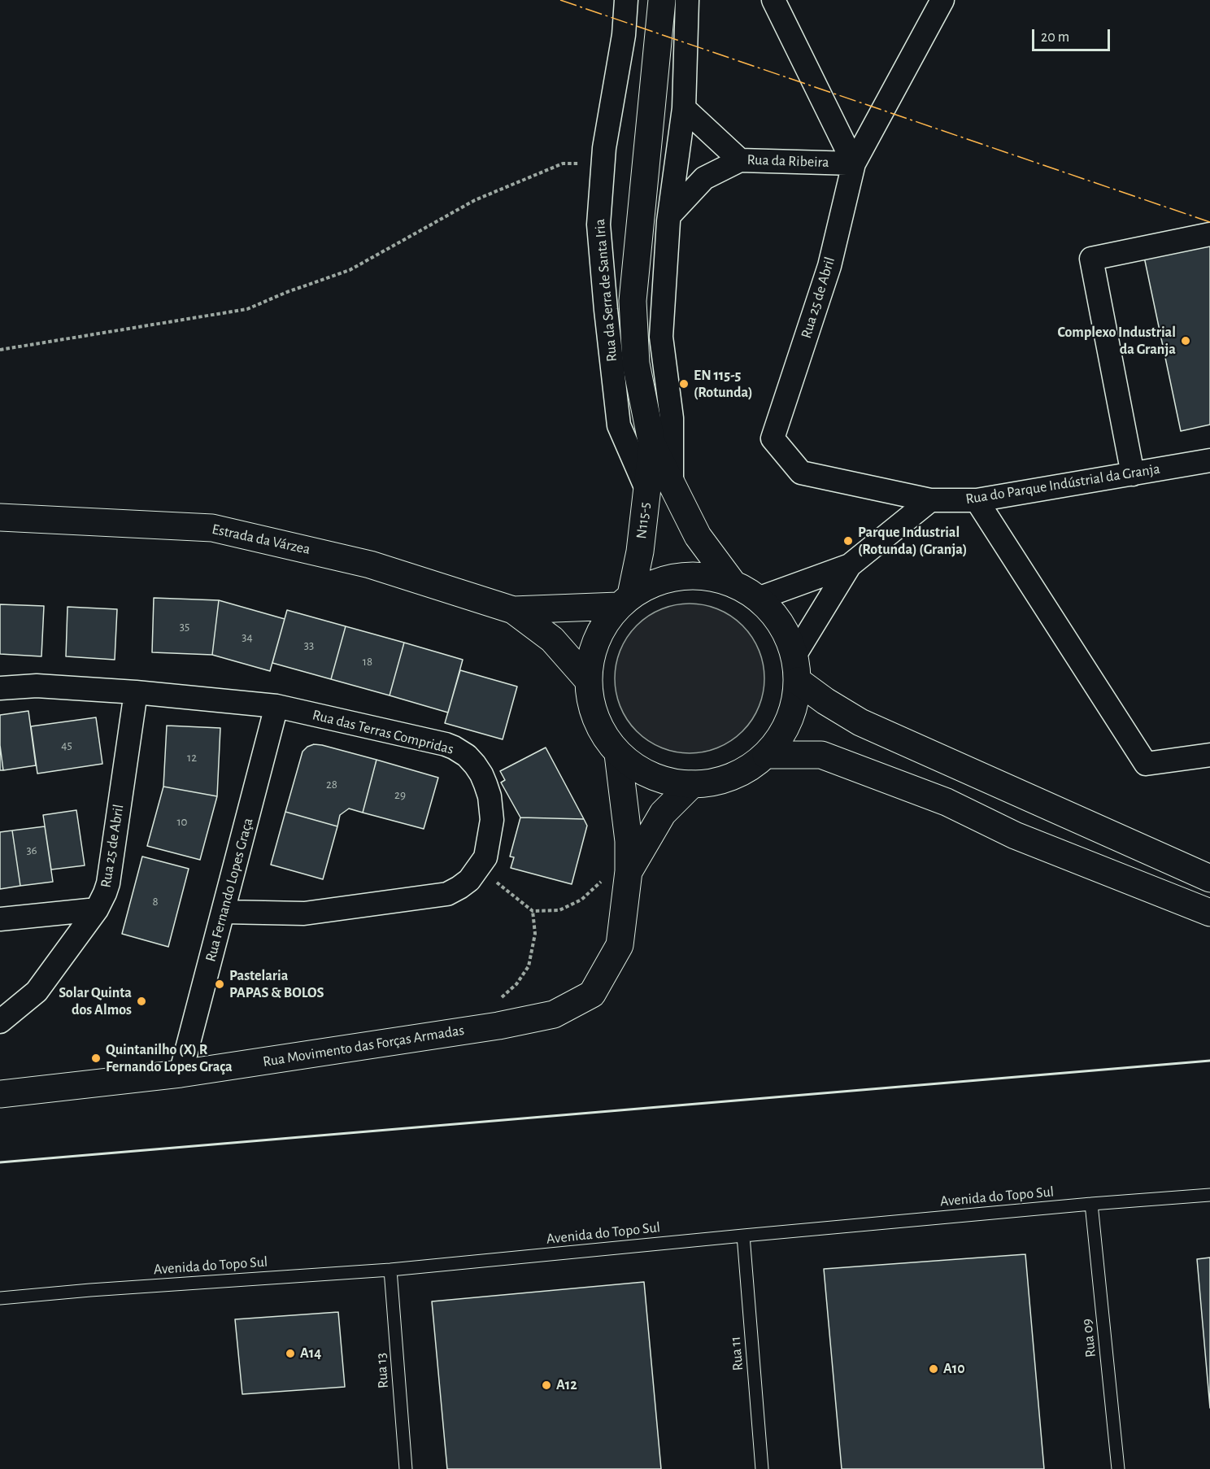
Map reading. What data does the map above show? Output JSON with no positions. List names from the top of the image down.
{
  "streets": {
    "main road": ["N115-5", "Estrada da Várzea", "Rua Movimento das Forças Armadas"],
    "street": [
      "Rua da Ribeira",
      "Rua da Serra de Santa Iria",
      "Rua 25 de Abril",
      "Rua do Parque Indústrial da Granja",
      "Rua das Terras Compridas",
      "Rua Fernando Lopes Graça"
    ],
    "lane": [
      "Avenida do Topo Sul",
      "Rua 09",
      "Rua 11",
      "Rua 13"
    ]
  },
  "crossings": [
    ["Rua da Ribeira", "Rua 25 de Abril"],
    ["Rua da Serra de Santa Iria", "N115-5"],
    ["Rua 25 de Abril", "Rua do Parque Indústrial da Granja"],
    ["Rua 25 de Abril", "Rua das Terras Compridas"],
    ["N115-5", "Estrada da Várzea"],
    ["Rua das Terras Compridas", "Rua Fernando Lopes Graça"],
    ["Rua Fernando Lopes Graça", "Rua Movimento das Forças Armadas"],
    ["Avenida do Topo Sul", "Rua 09"],
    ["Avenida do Topo Sul", "Rua 11"],
    ["Avenida do Topo Sul", "Rua 13"]
  ],
  "places": [
    "Complexo Industrial da Granja",
    "EN 115-5 (Rotunda)",
    "Parque Industrial (Rotunda) (Granja)",
    "Pastelaria PAPAS & BOLOS",
    "Solar Quinta dos Almos",
    "Quintanilho (X) R Fernando Lopes Graça",
    "A14",
    "A10",
    "A12"
  ],
  "house_numbers": [
    "35",
    "34",
    "33",
    "18",
    "45",
    "12",
    "28",
    "29",
    "10",
    "36",
    "8"
  ],
  "scale_bar": "20 m"
}
